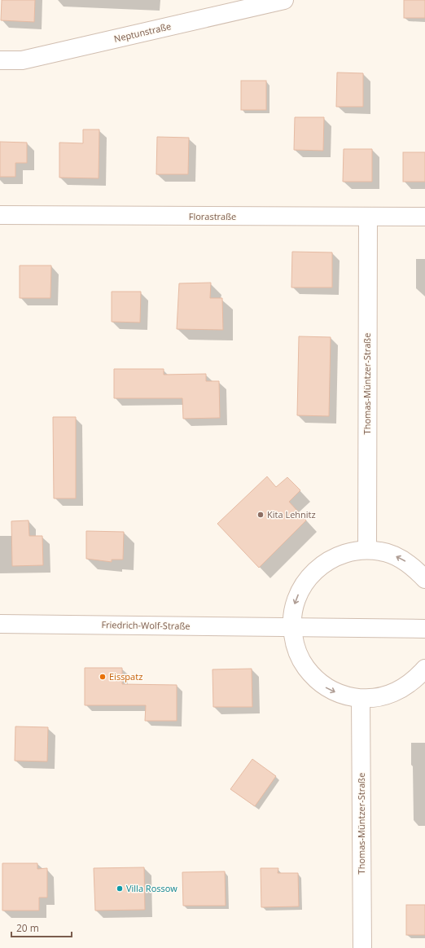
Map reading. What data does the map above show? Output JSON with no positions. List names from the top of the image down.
{
  "streets": {
    "street": [
      "Neptunstraße",
      "Florastraße",
      "Thomas-Müntzer-Straße",
      "Friedrich-Wolf-Straße"
    ]
  },
  "crossings": [
    ["Florastraße", "Thomas-Müntzer-Straße"]
  ],
  "places": ["Kita Lehnitz", "Eisspatz", "Villa Rossow"],
  "scale_bar": "20 m"
}
